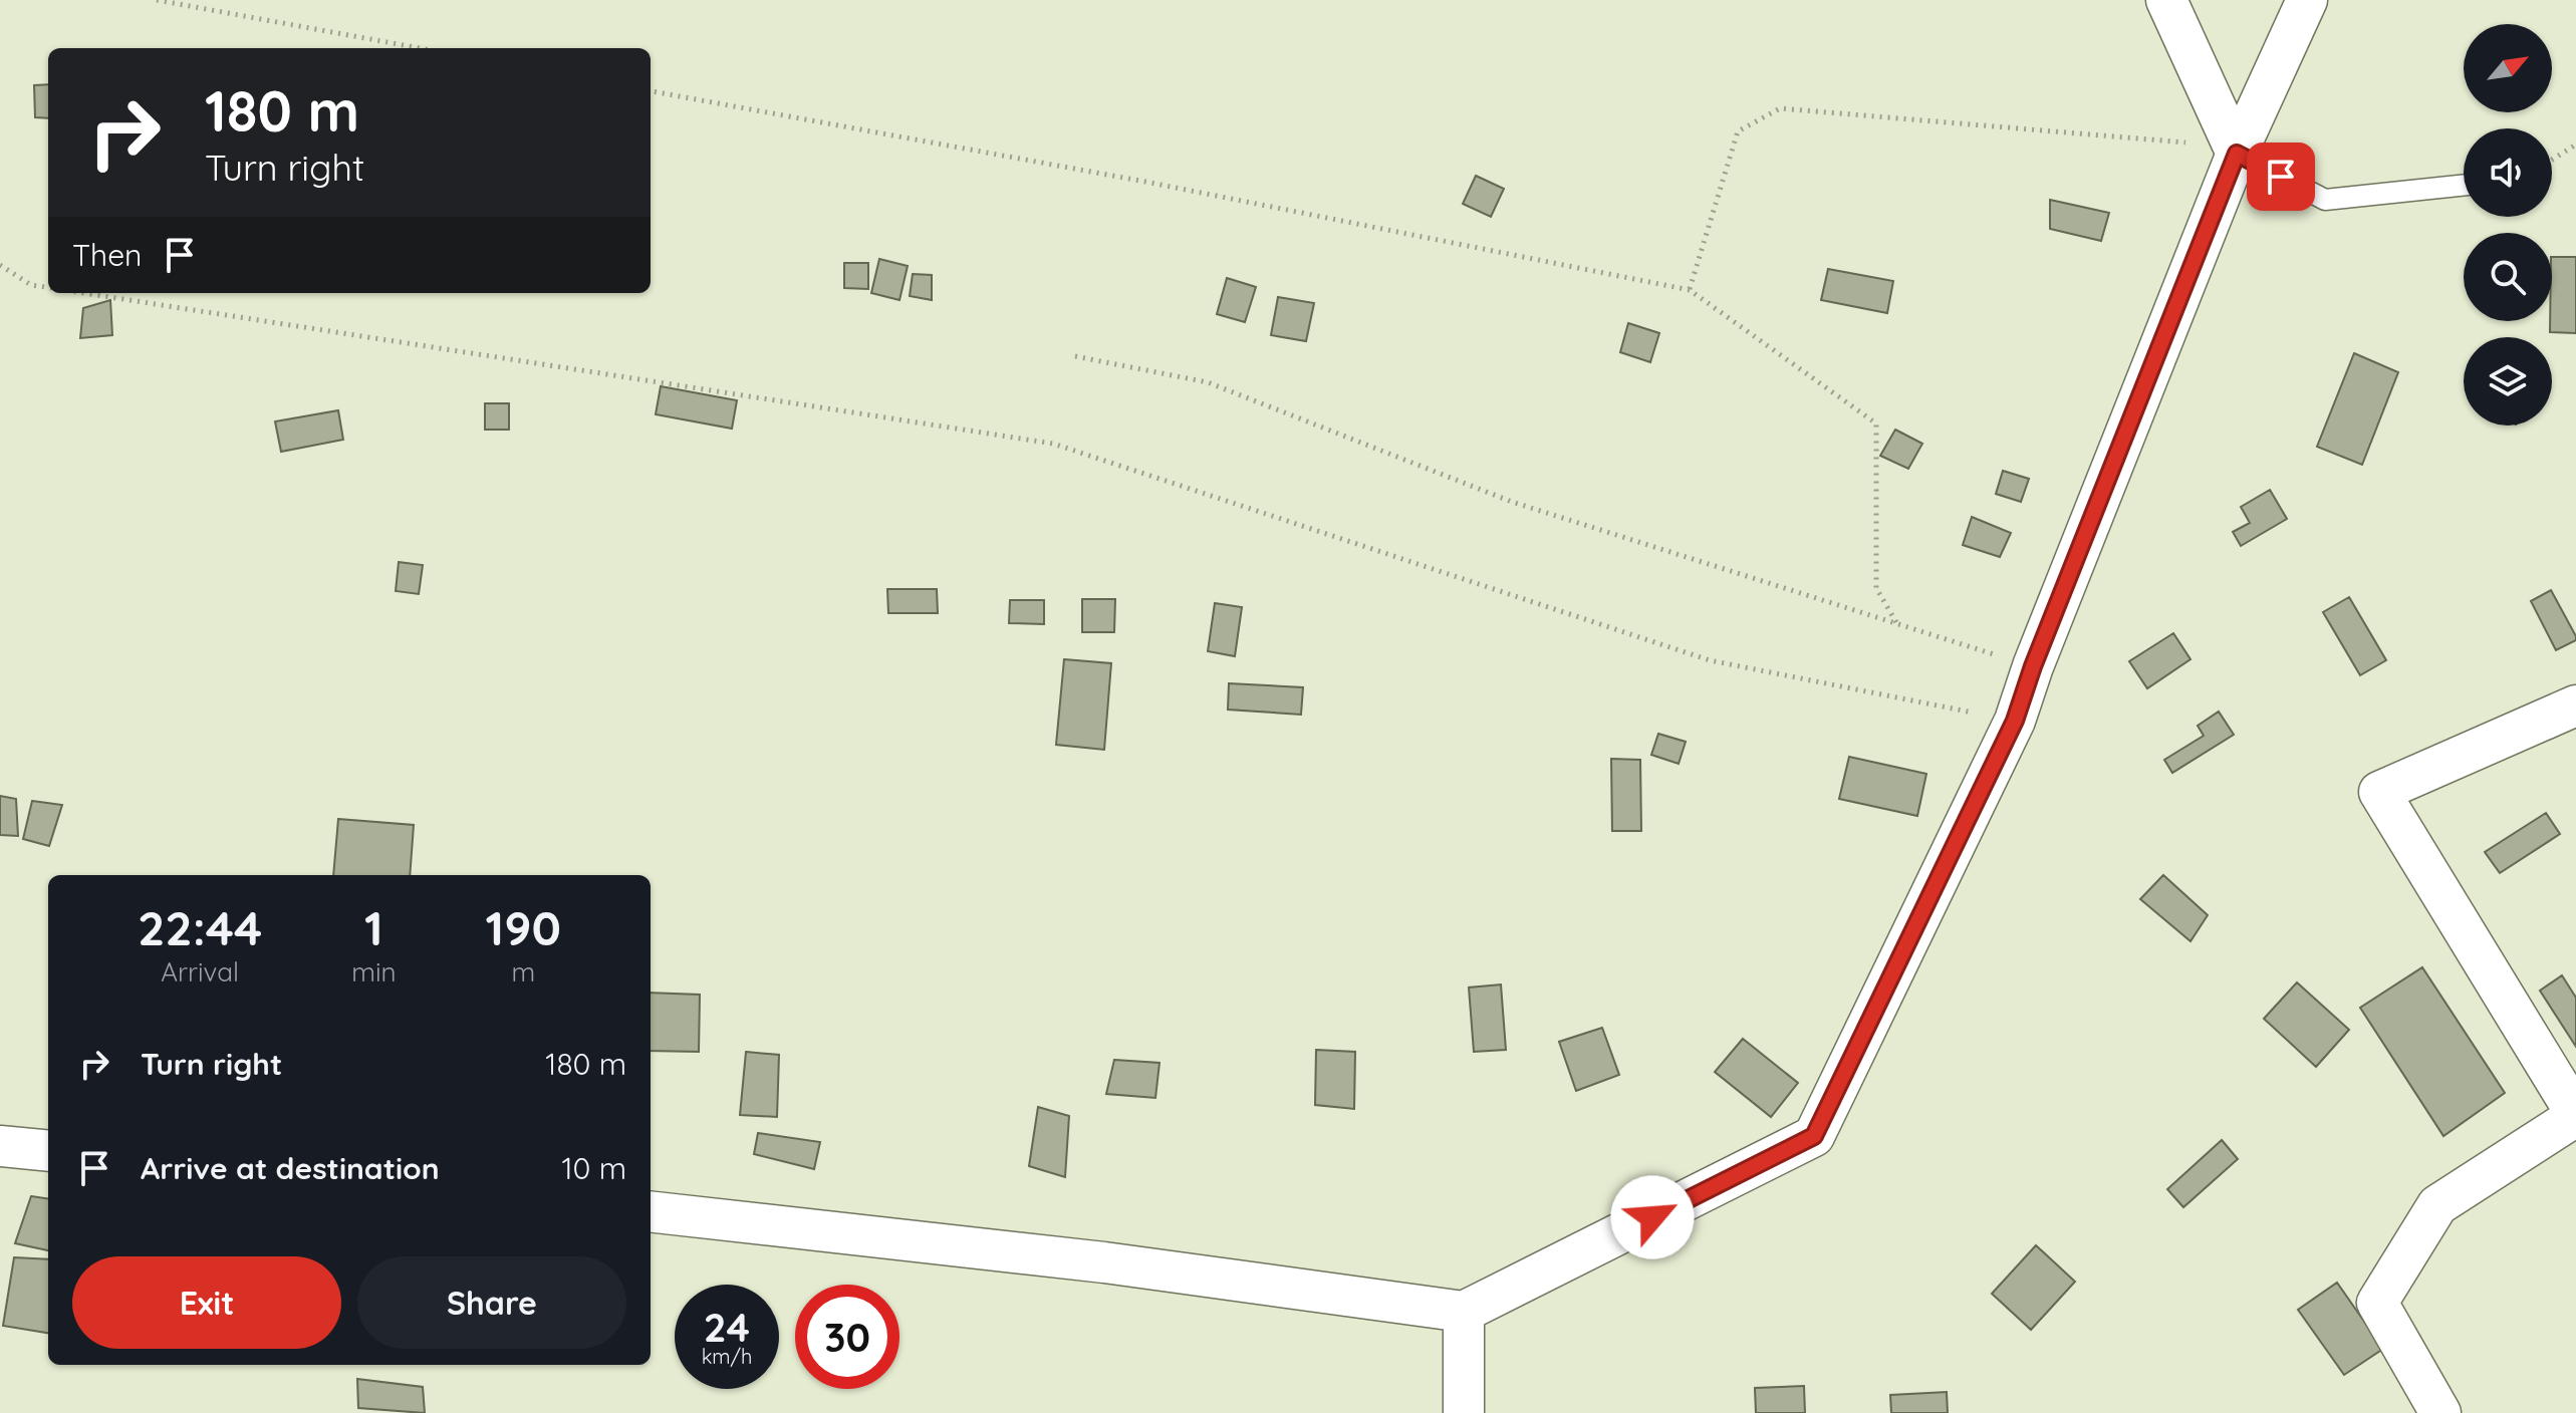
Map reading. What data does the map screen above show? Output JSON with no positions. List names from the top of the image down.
{
  "north": "top right",
  "page": {
    "turn": ["180 m", "Turn right"],
    "then": "Then",
    "eta": [
      "22:44",
      "Arrival",
      "1",
      "min",
      "190",
      "m"
    ],
    "list": [
      {
        "name": "Turn right",
        "value": "180 m"
      },
      {
        "name": "Arrive at destination",
        "value": "10 m"
      }
    ],
    "buttons": ["Exit", "Share"],
    "speed": "24 km/h",
    "limit": "30"
  }
}
